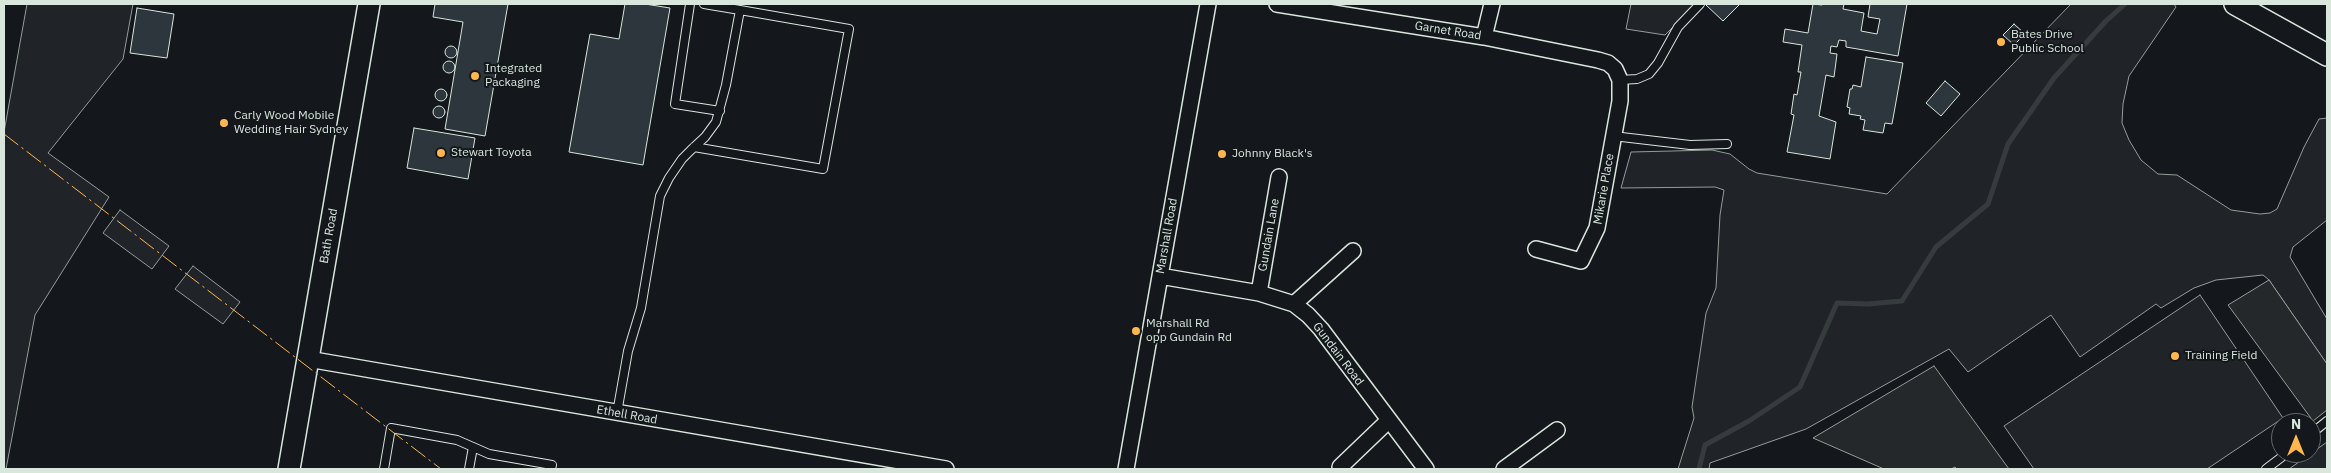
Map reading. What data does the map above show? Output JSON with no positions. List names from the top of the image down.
{
  "streets": {
    "street": [
      "Garnet Road",
      "Mikarie Place",
      "Gundain Lane",
      "Bath Road",
      "Marshall Road",
      "Gundain Road",
      "Ethell Road"
    ]
  },
  "crossings": [
    ["Garnet Road", "Mikarie Place"],
    ["Gundain Lane", "Gundain Road"],
    ["Bath Road", "Ethell Road"],
    ["Marshall Road", "Gundain Road"]
  ],
  "places": [
    "Bates Drive Public School",
    "Integrated Packaging",
    "Carly Wood Mobile Wedding Hair Sydney",
    "Stewart Toyota",
    "Johnny Black's",
    "Marshall Rd opp Gundain Rd",
    "Training Field"
  ],
  "north": "top"
}
